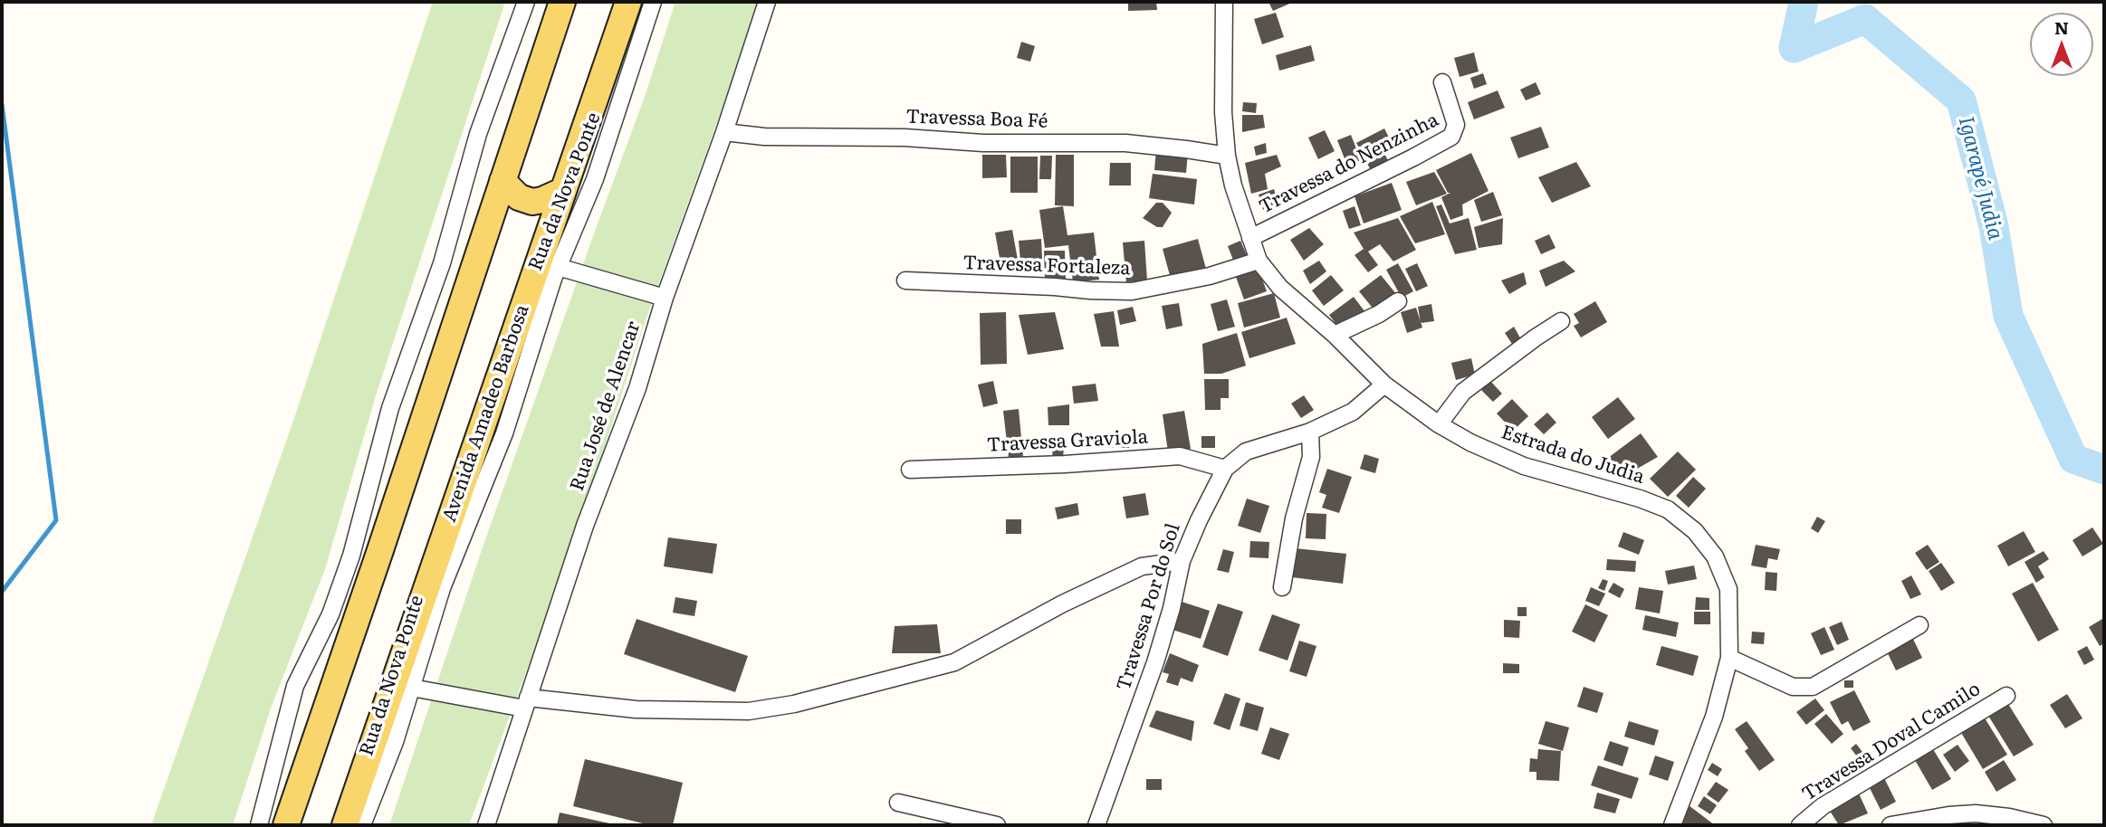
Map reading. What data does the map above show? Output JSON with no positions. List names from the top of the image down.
{
  "streets": {
    "main road": ["Avenida Amadeo Barbosa"],
    "street": [
      "Travessa Boa Fé",
      "Travessa do Nenzinha",
      "Rua da Nova Ponte",
      "Travessa Fortaleza",
      "Rua José de Alencar",
      "Travessa Graviola",
      "Estrada do Judia",
      "Travessa Por do Sol",
      "Travessa Doval Camilo"
    ]
  },
  "crossings": [
    ["Travessa Boa Fé", "Rua José de Alencar"],
    ["Travessa Boa Fé", "Estrada do Judia"],
    ["Travessa do Nenzinha", "Estrada do Judia"],
    ["Rua da Nova Ponte", "Avenida Amadeo Barbosa"],
    ["Travessa Fortaleza", "Estrada do Judia"],
    ["Travessa Graviola", "Travessa Por do Sol"],
    ["Estrada do Judia", "Travessa Por do Sol"]
  ],
  "water": ["Igarapé Judia"],
  "north": "top"
}
